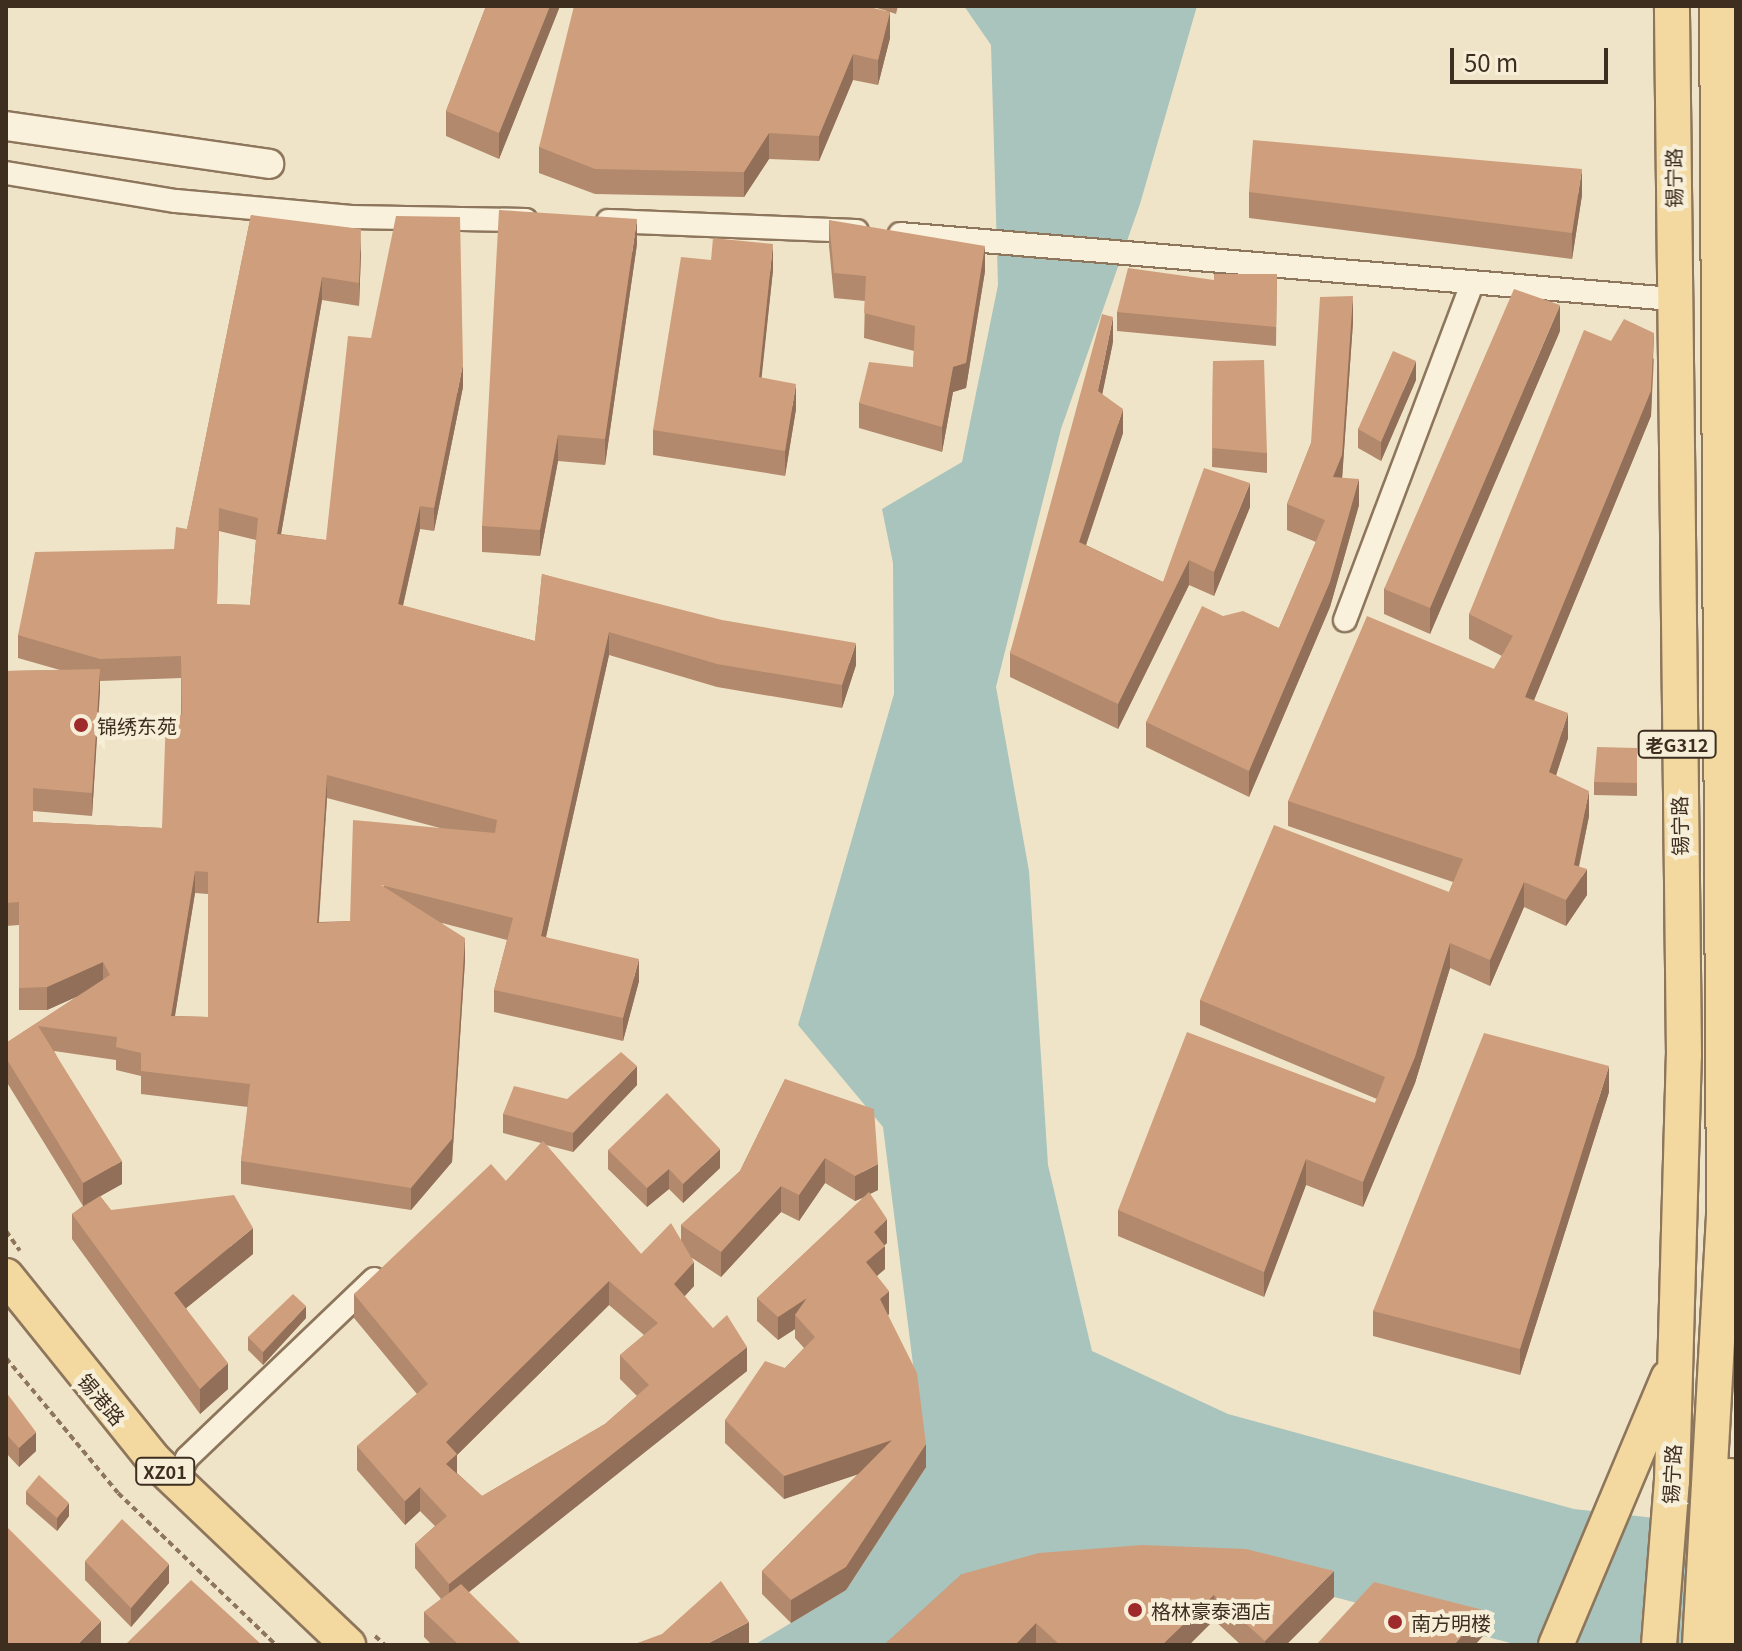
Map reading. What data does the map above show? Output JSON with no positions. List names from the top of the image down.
{
  "streets": {
    "main road": [
      "锡宁路",
      "老G312",
      "锡港路",
      "XZ01"
    ]
  },
  "places": ["锦绣东苑", "格林豪泰酒店", "南方明楼"],
  "scale_bar": "50 m"
}
